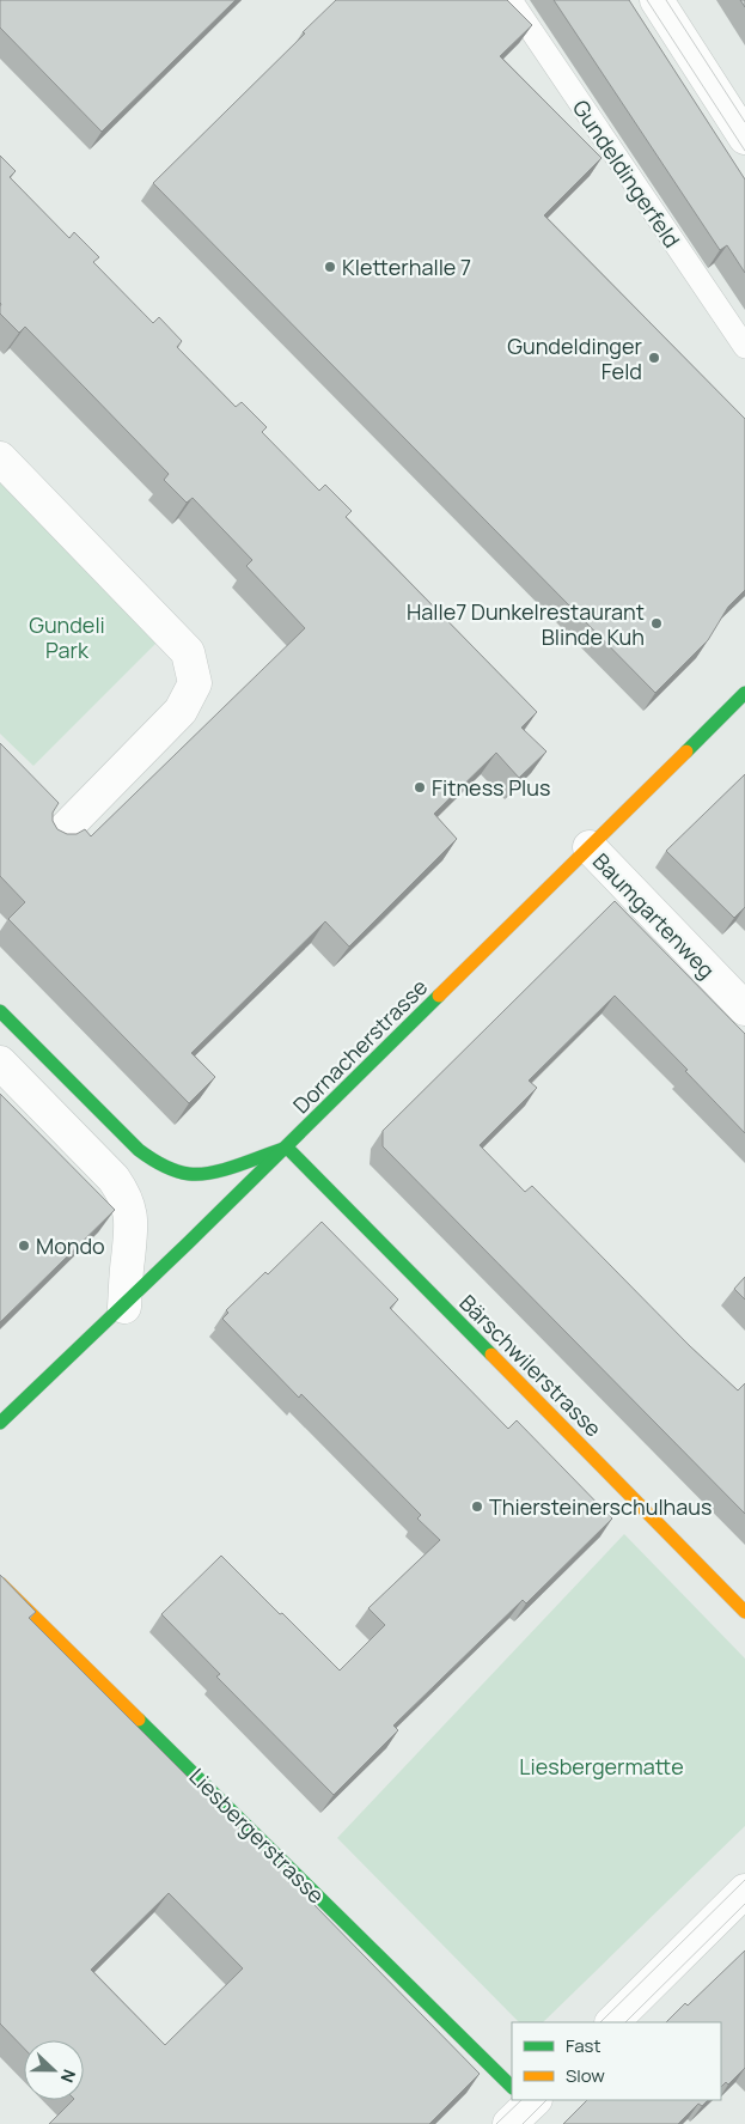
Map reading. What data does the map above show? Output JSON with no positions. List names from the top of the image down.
{
  "streets": {
    "street": [
      "Baumgartenweg",
      "Dornacherstrasse",
      "Bärschwilerstrasse",
      "Liesbergerstrasse"
    ],
    "lane": ["Gundeldingerfeld"]
  },
  "crossings": [
    ["Baumgartenweg", "Dornacherstrasse"],
    ["Dornacherstrasse", "Bärschwilerstrasse"]
  ],
  "parks": ["Gundeli Park", "Liesbergermatte"],
  "places": [
    "Kletterhalle 7",
    "Gundeldinger Feld",
    "Halle7 Dunkelrestaurant Blinde Kuh",
    "Fitness Plus",
    "Mondo",
    "Thiersteinerschulhaus"
  ],
  "legend": ["Fast", "Slow"],
  "north": "right"
}
